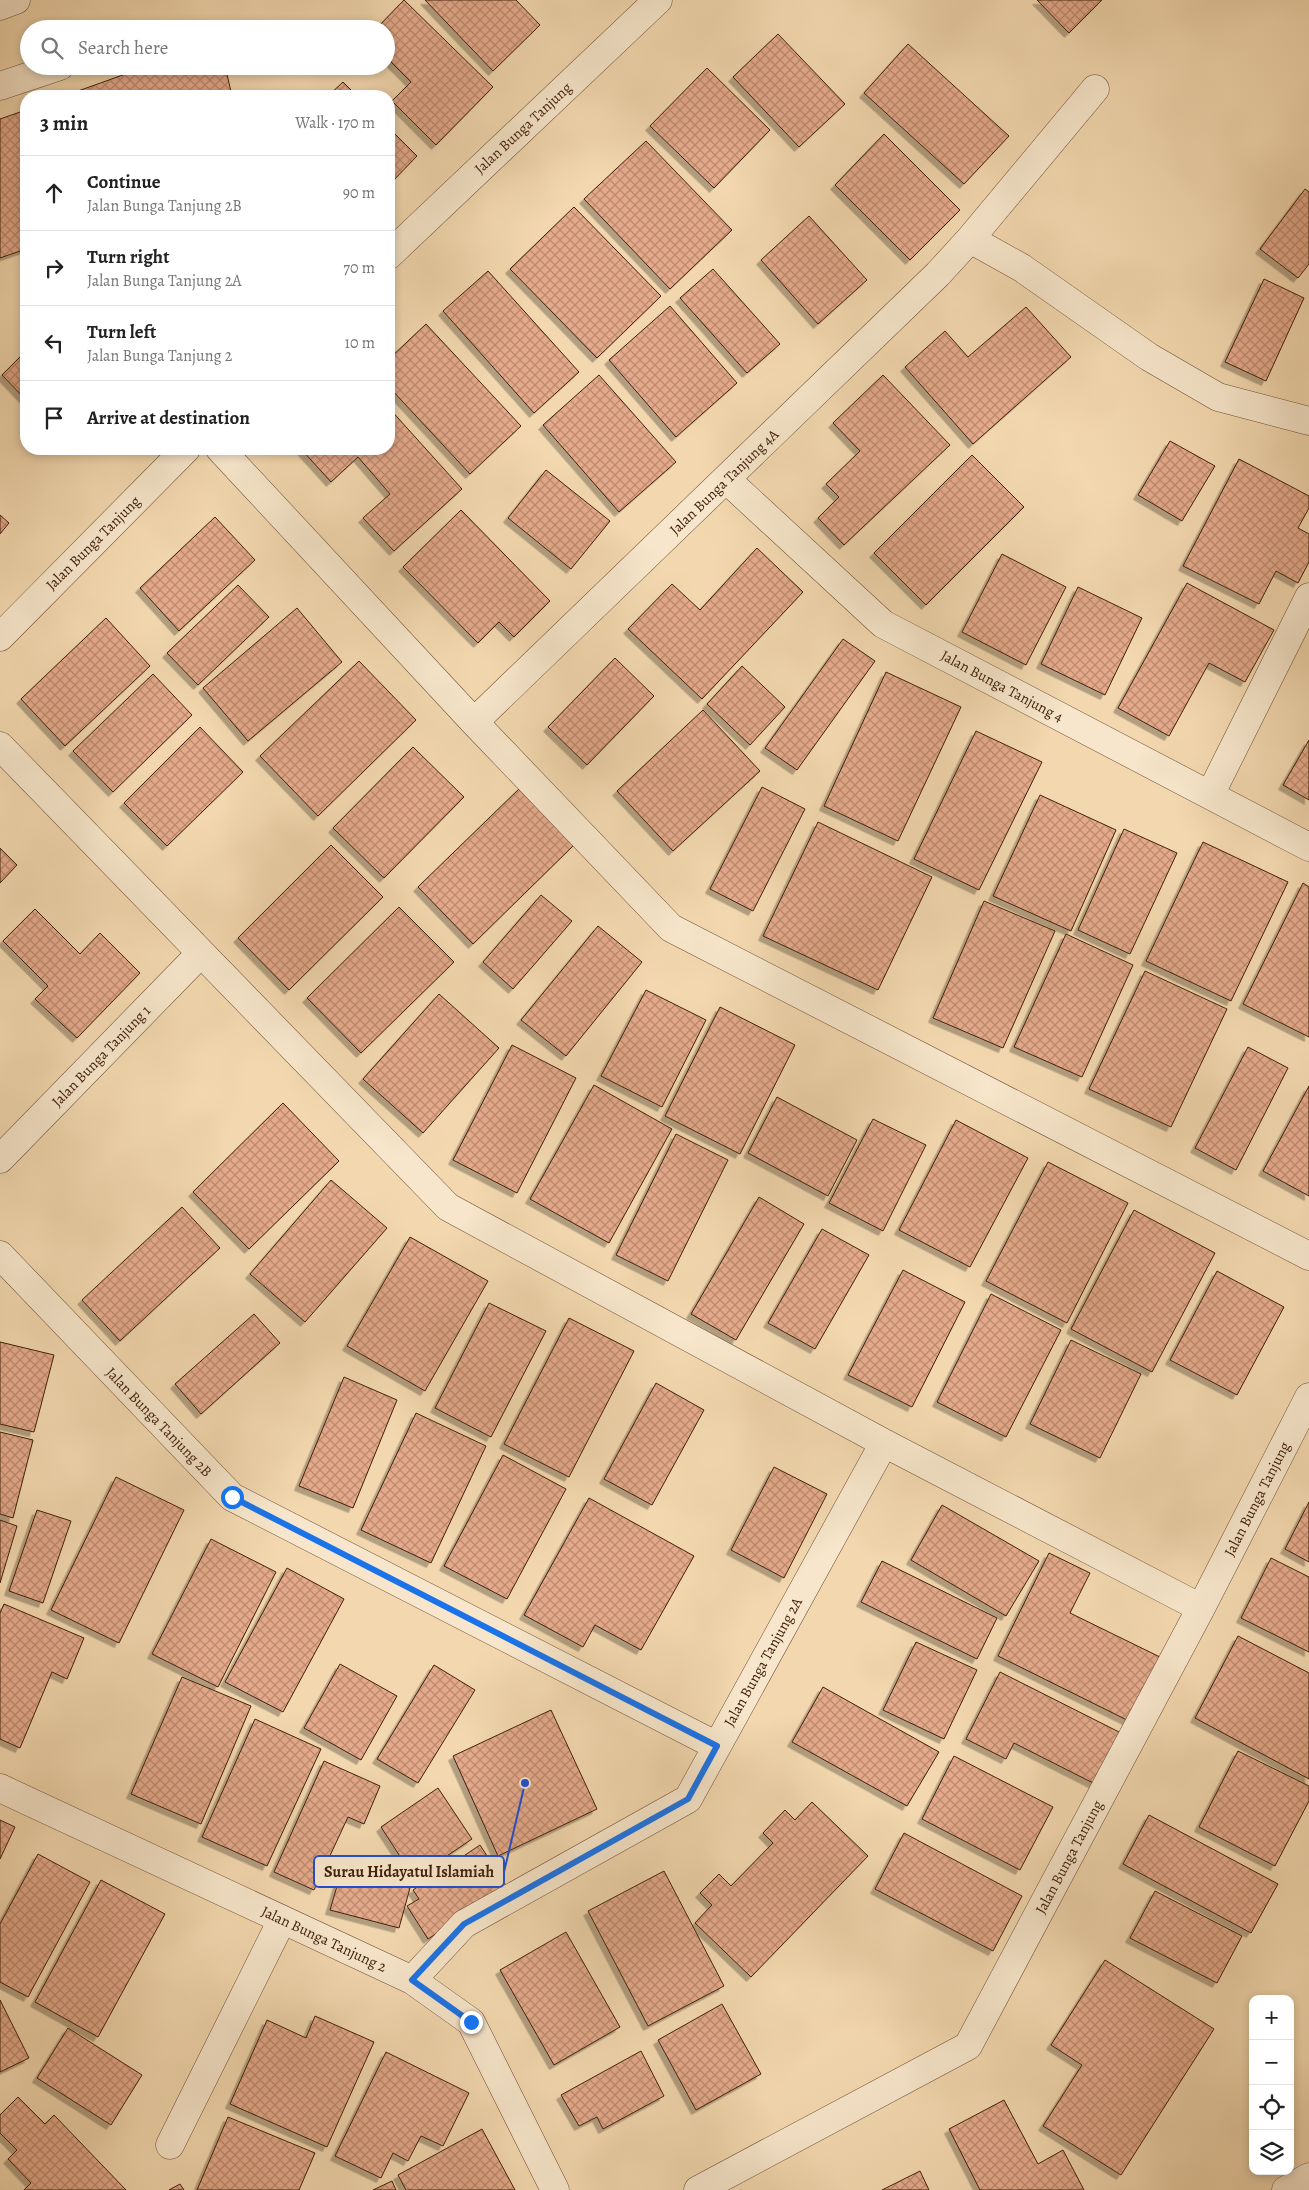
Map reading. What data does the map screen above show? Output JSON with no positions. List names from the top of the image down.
{
  "streets": {
    "street": [
      "Jalan Bunga Tanjung",
      "Jalan Bunga Tanjung 4A",
      "Jalan Bunga Tanjung 4",
      "Jalan Bunga Tanjung 1",
      "Jalan Bunga Tanjung 2B",
      "Jalan Bunga Tanjung 2A",
      "Jalan Bunga Tanjung 2"
    ]
  },
  "crossings": [
    ["Jalan Bunga Tanjung 4A", "Jalan Bunga Tanjung 4"],
    ["Jalan Bunga Tanjung 2B", "Jalan Bunga Tanjung 2A"],
    ["Jalan Bunga Tanjung 2A", "Jalan Bunga Tanjung 2"]
  ],
  "places": ["Surau Hidayatul Islamiah"],
  "page": {
    "search": "Search here",
    "heading": ["3 min", "Walk · 170 m"],
    "list": [
      ["Continue", "Jalan Bunga Tanjung 2B", "90 m"],
      ["Turn right", "Jalan Bunga Tanjung 2A", "70 m"],
      ["Turn left", "Jalan Bunga Tanjung 2", "10 m"],
      "Arrive at destination"
    ],
    "map_buttons": ["+", "−"]
  }
}
